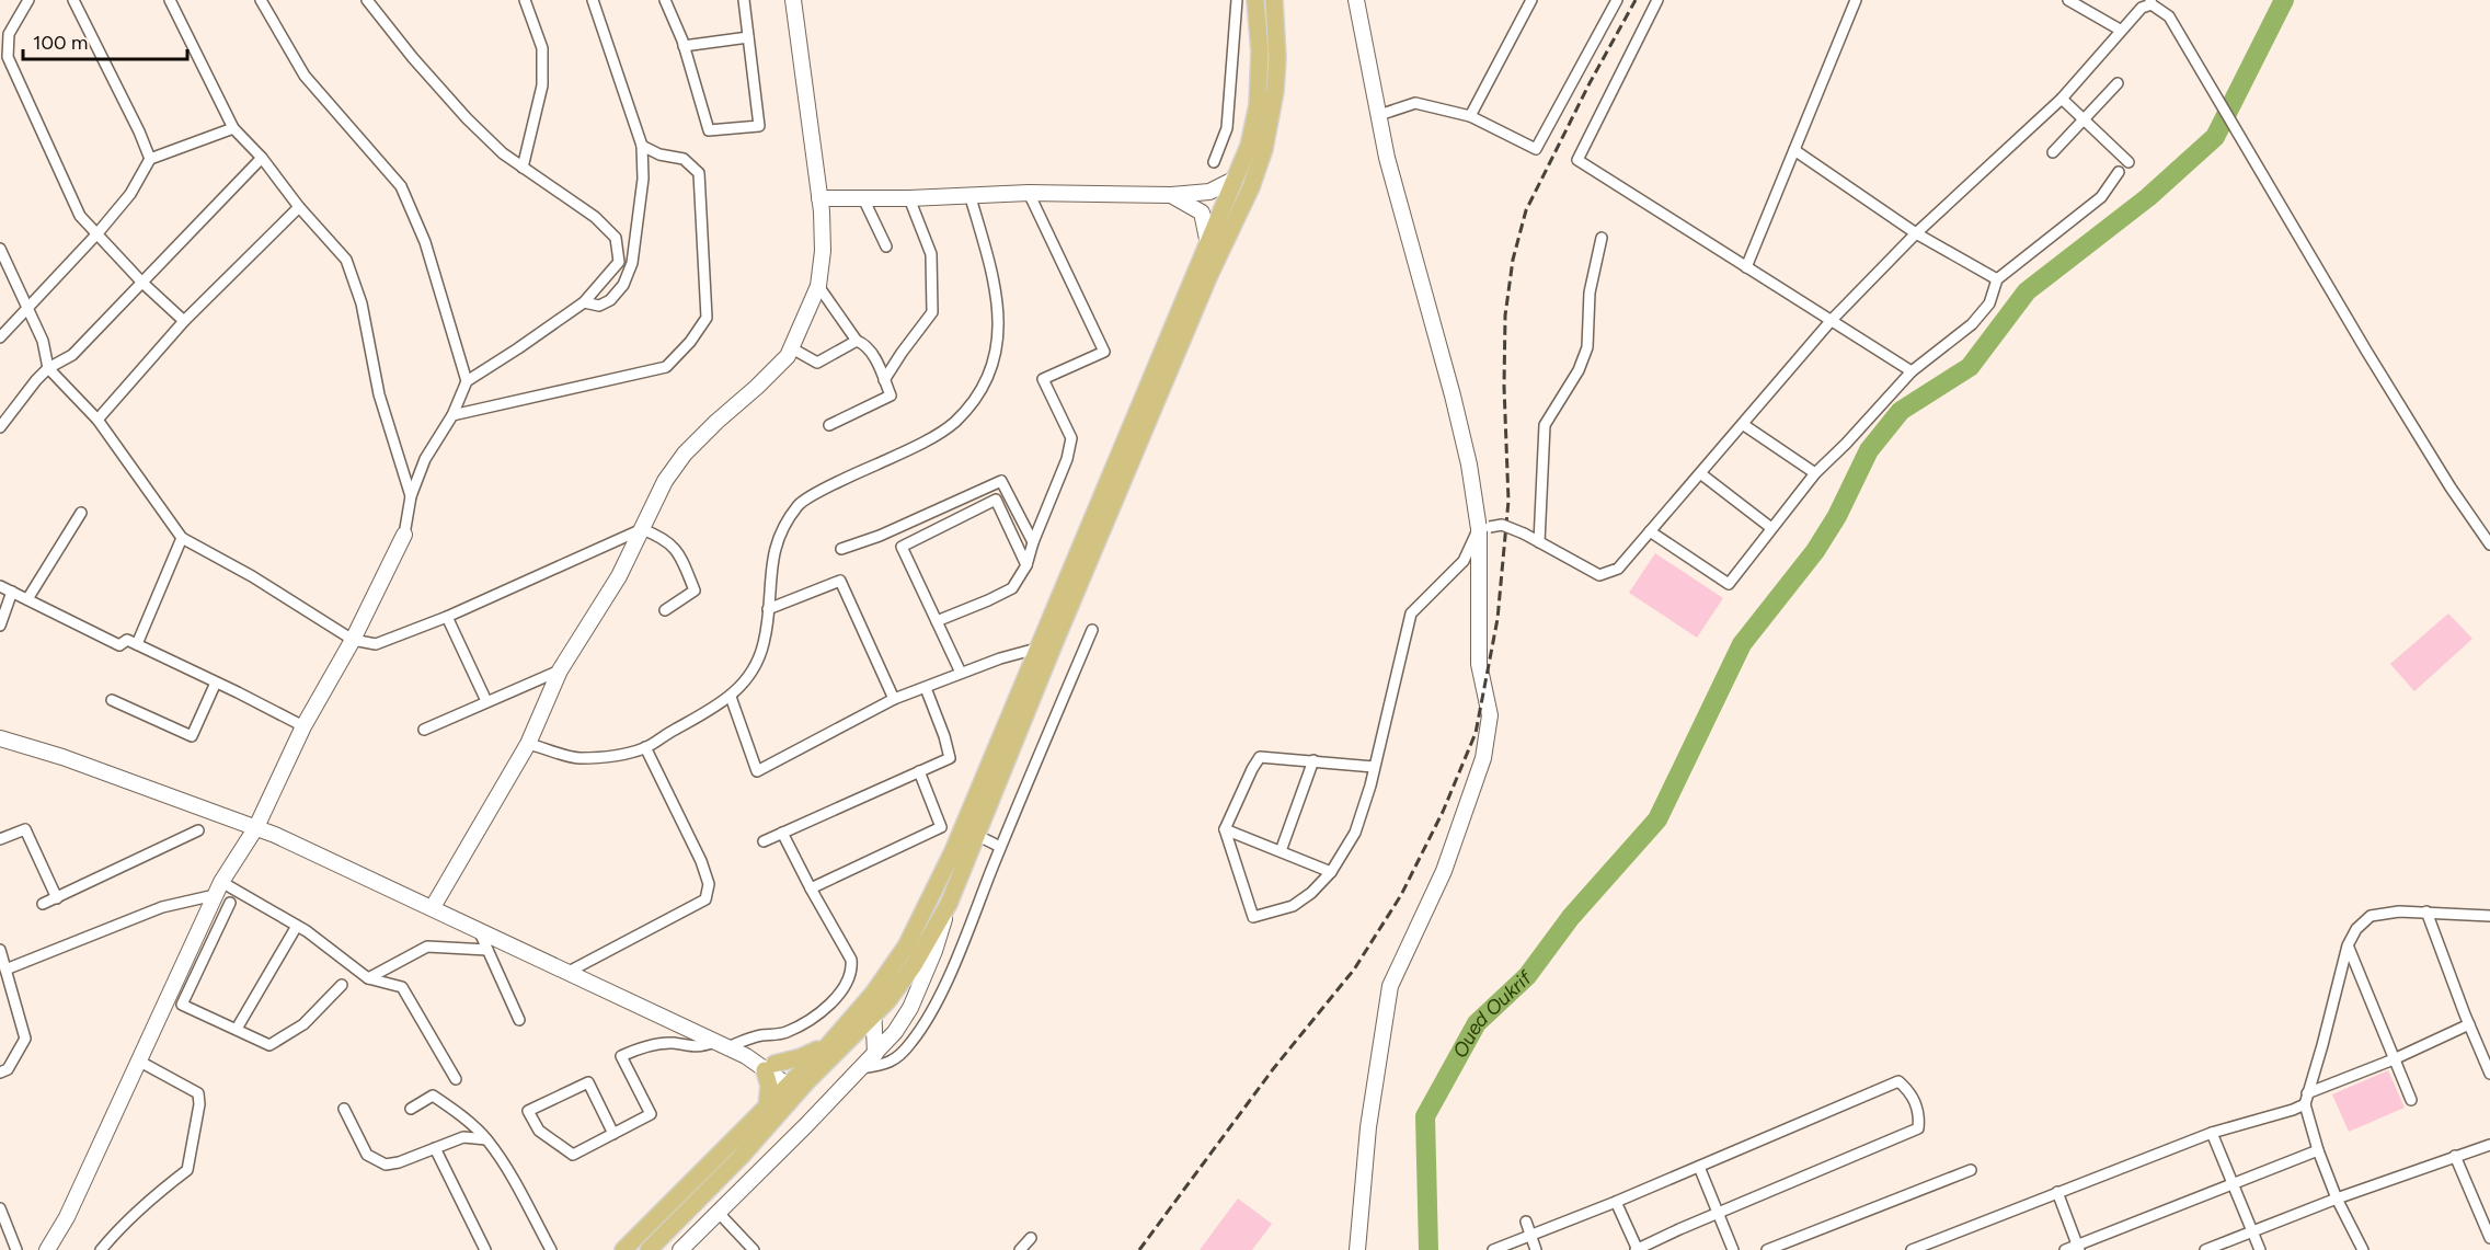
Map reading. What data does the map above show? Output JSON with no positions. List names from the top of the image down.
{
  "water": ["Oued Oukrif"],
  "scale_bar": "100 m"
}
